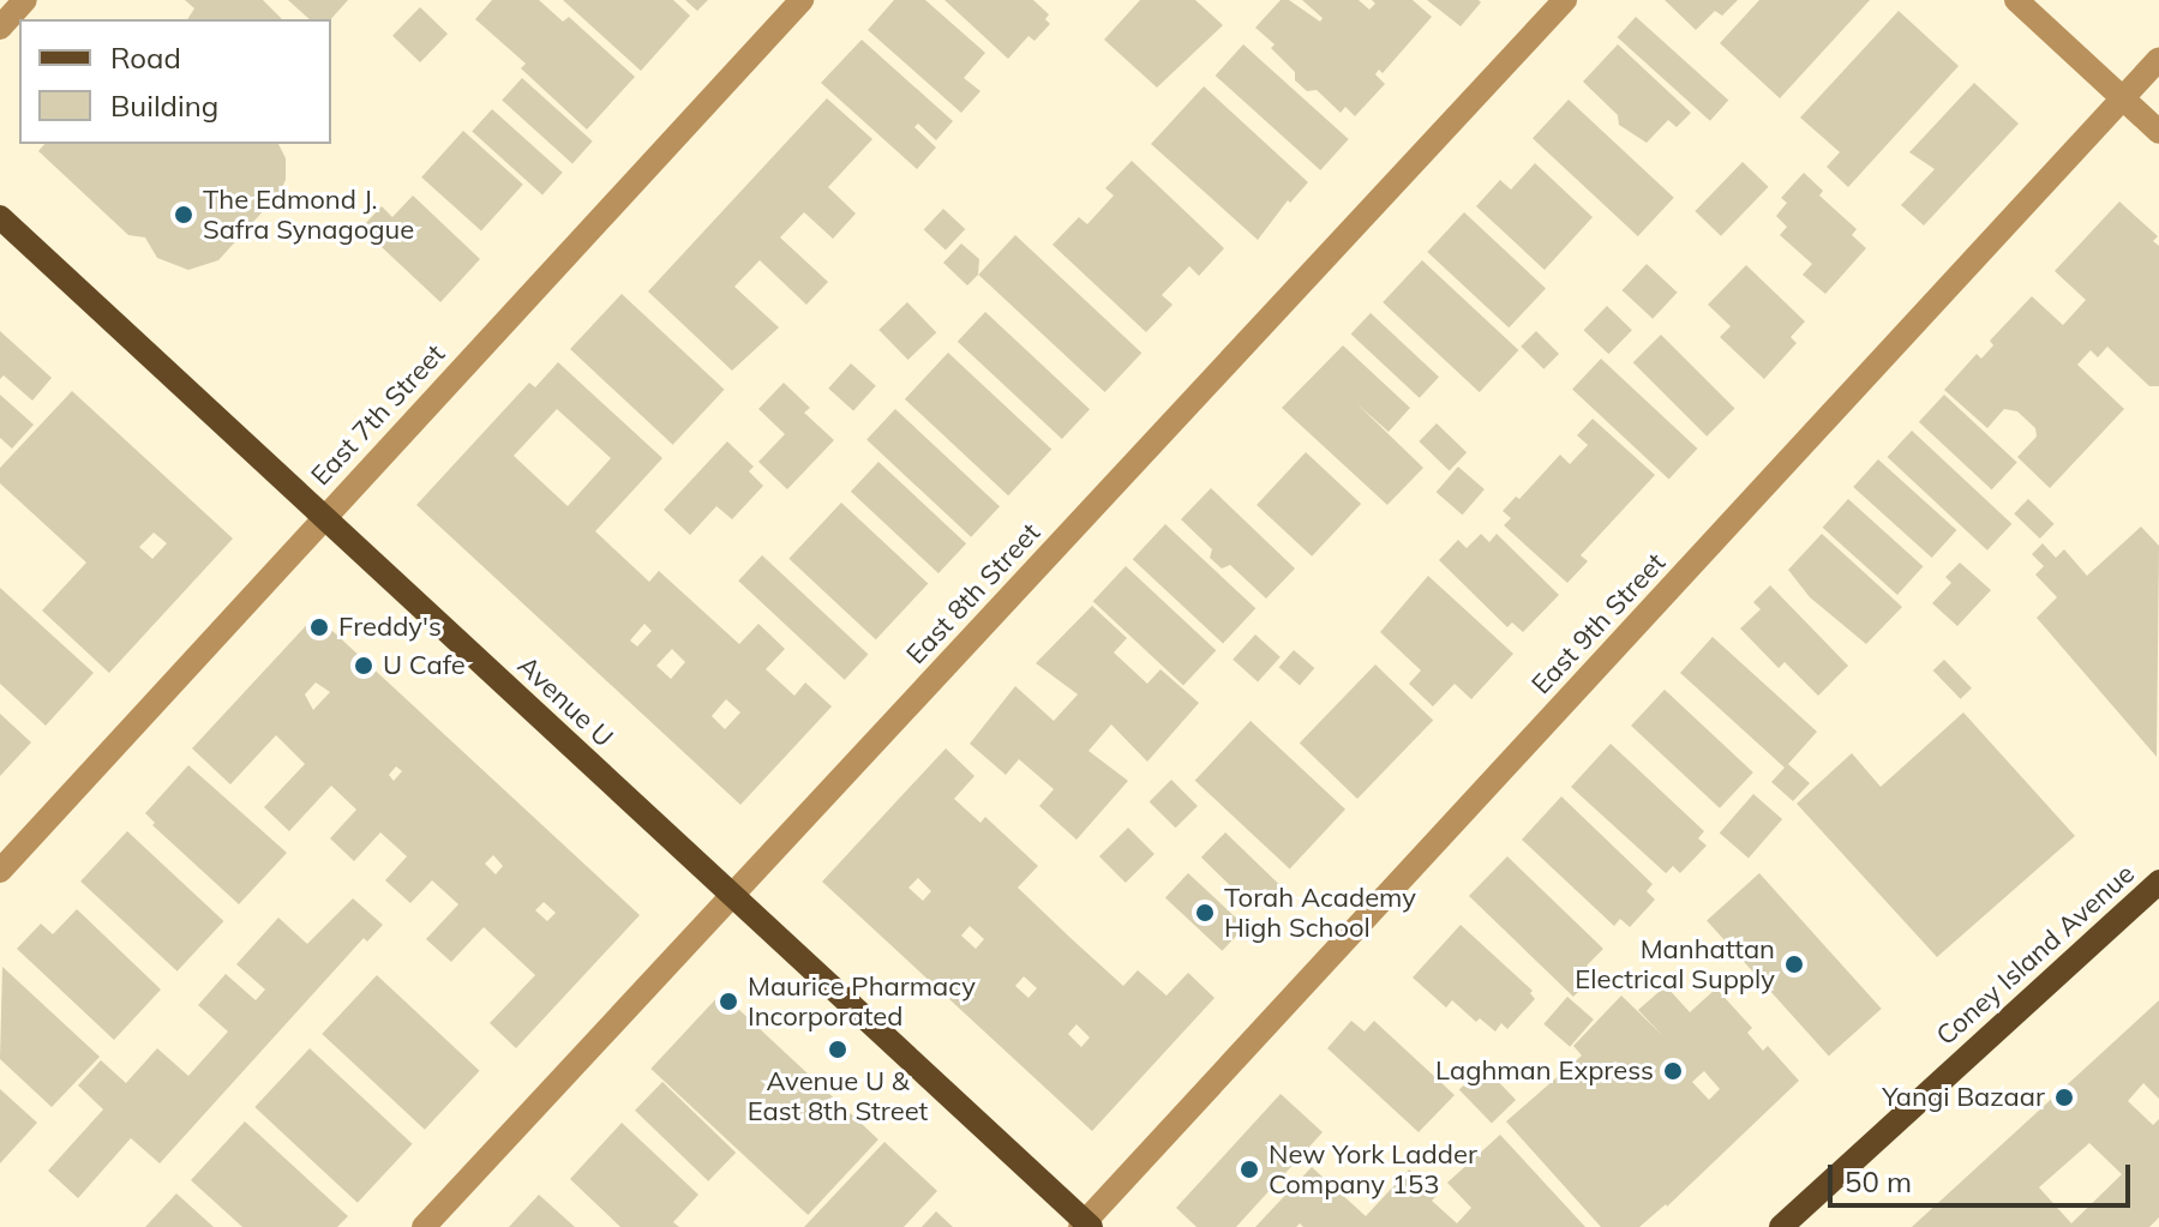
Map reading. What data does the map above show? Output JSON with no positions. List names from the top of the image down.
{
  "streets": {
    "main road": ["Avenue U", "Coney Island Avenue"],
    "street": ["East 7th Street", "East 8th Street", "East 9th Street"]
  },
  "crossings": [
    ["East 7th Street", "Avenue U"],
    ["East 8th Street", "Avenue U"],
    ["East 9th Street", "Avenue U"]
  ],
  "places": [
    "The Edmond J. Safra Synagogue",
    "Freddy's",
    "U Cafe",
    "Torah Academy High School",
    "Manhattan Electrical Supply",
    "Maurice Pharmacy Incorporated",
    "Avenue U & East 8th Street",
    "Laghman Express",
    "Yangi Bazaar",
    "New York Ladder Company 153"
  ],
  "legend": ["Road", "Building"],
  "scale_bar": "50 m"
}
